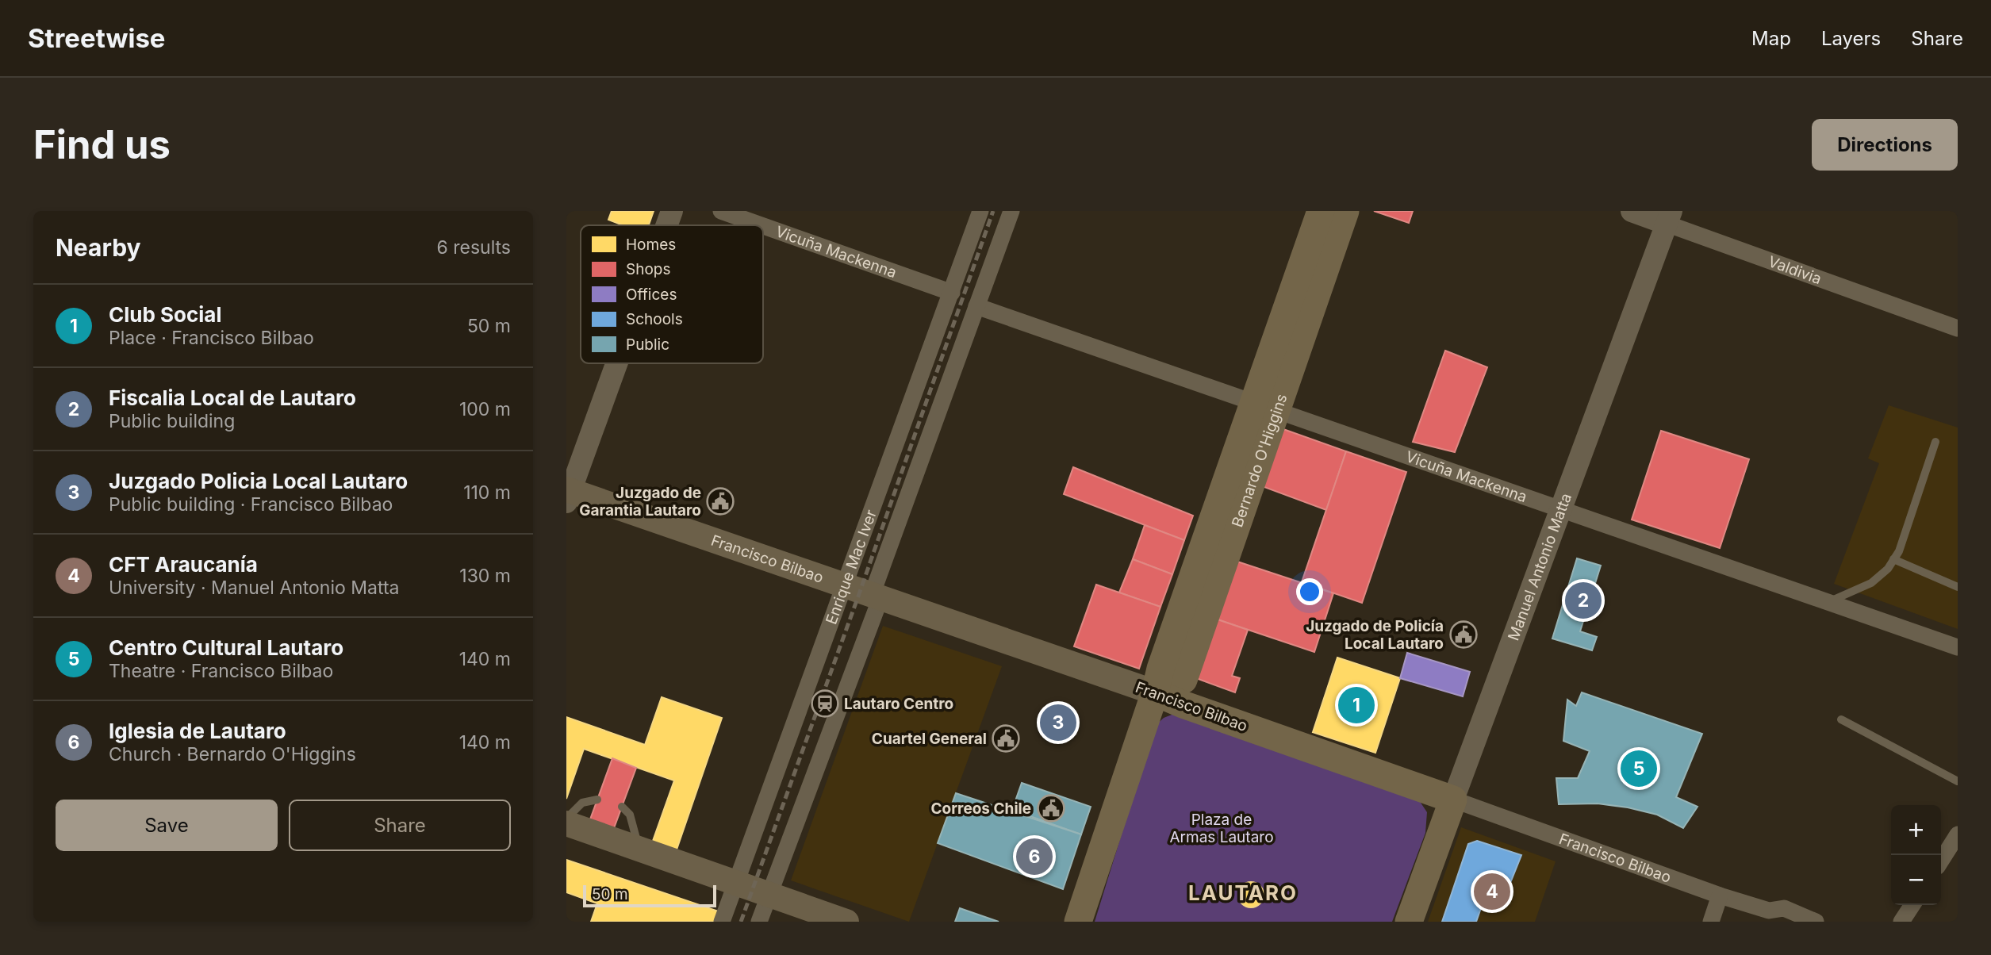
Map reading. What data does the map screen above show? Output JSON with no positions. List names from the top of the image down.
{
  "streets": {
    "main road": ["Bernardo O'Higgins", "Francisco Bilbao", "Manuel Antonio Matta"],
    "street": ["Vicuña Mackenna", "Valdivia", "Enrique Mac Iver"]
  },
  "crossings": [
    ["Vicuña Mackenna", "Bernardo O'Higgins"],
    ["Vicuña Mackenna", "Enrique Mac Iver"],
    ["Vicuña Mackenna", "Manuel Antonio Matta"],
    ["Valdivia", "Manuel Antonio Matta"],
    ["Bernardo O'Higgins", "Francisco Bilbao"],
    ["Francisco Bilbao", "Enrique Mac Iver"],
    ["Francisco Bilbao", "Manuel Antonio Matta"]
  ],
  "districts": ["LAUTARO"],
  "parks": ["Plaza de Armas Lautaro"],
  "places": {
    "public building": [
      "Juzgado de Garantia Lautaro",
      "Juzgado de Policía Local Lautaro",
      "Cuartel General",
      "Correos Chile"
    ],
    "station": ["Lautaro Centro"]
  },
  "legend": [
    "Homes",
    "Shops",
    "Offices",
    "Schools",
    "Public"
  ],
  "scale_bar": "50 m",
  "page": {
    "header": "Streetwise",
    "nav": ["Map", "Layers", "Share"],
    "buttons": [
      "Directions",
      ["Save", "Share"]
    ],
    "title": "Find us",
    "heading": ["Nearby", "6 results"],
    "list": [
      {
        "mark": "1",
        "name": "Club Social",
        "note": "Place · Francisco Bilbao",
        "value": "50 m"
      },
      {
        "mark": "2",
        "name": "Fiscalia Local de Lautaro",
        "note": "Public building",
        "value": "100 m"
      },
      {
        "mark": "3",
        "name": "Juzgado Policia Local Lautaro",
        "note": "Public building · Francisco Bilbao",
        "value": "110 m"
      },
      {
        "mark": "4",
        "name": "CFT Araucanía",
        "note": "University · Manuel Antonio Matta",
        "value": "130 m"
      },
      {
        "mark": "5",
        "name": "Centro Cultural Lautaro",
        "note": "Theatre · Francisco Bilbao",
        "value": "140 m"
      },
      {
        "mark": "6",
        "name": "Iglesia de Lautaro",
        "note": "Church · Bernardo O'Higgins",
        "value": "140 m"
      }
    ],
    "pins": [
      "2",
      "1",
      "3",
      "5",
      "6",
      "4"
    ],
    "map_buttons": ["+", "−"],
    "scale": "50 m"
  }
}
